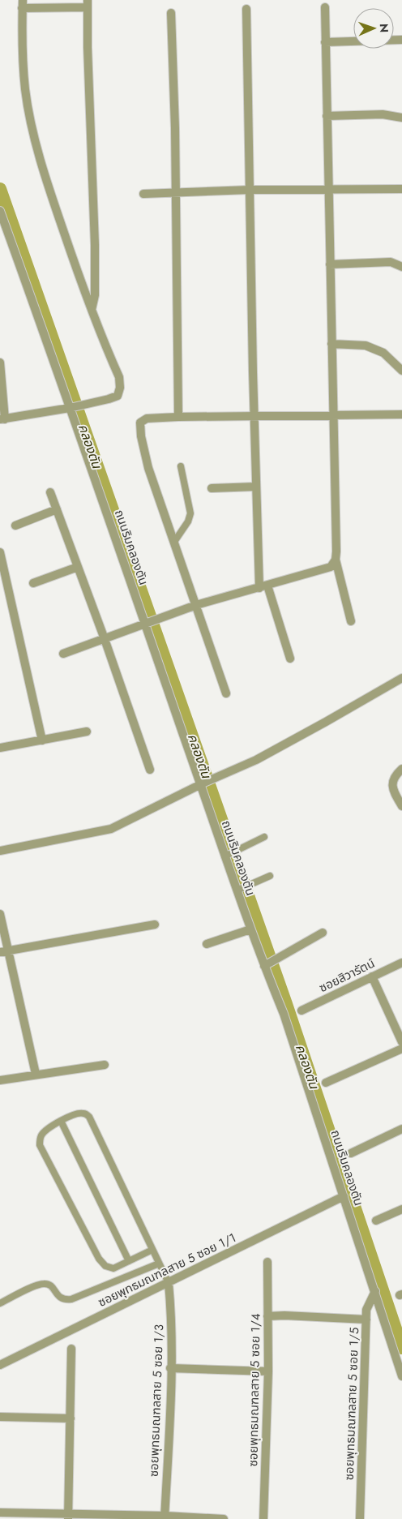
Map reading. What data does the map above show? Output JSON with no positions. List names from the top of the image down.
{
  "streets": {
    "street": [
      "ถนนริมคลองตัน",
      "ซอยสิวารัตน์",
      "ซอยพุทธมณฑลสาย 5 ซอย 1/1",
      "ซอยพุทธมณฑลสาย 5 ซอย 1/4",
      "ซอยพุทธมณฑลสาย 5 ซอย 1/3",
      "ซอยพุทธมณฑลสาย 5 ซอย 1/5"
    ]
  },
  "crossings": [
    ["ถนนริมคลองตัน", "ซอยพุทธมณฑลสาย 5 ซอย 1/1"],
    ["ถนนริมคลองตัน", "ซอยพุทธมณฑลสาย 5 ซอย 1/5"],
    ["ซอยพุทธมณฑลสาย 5 ซอย 1/1", "ซอยพุทธมณฑลสาย 5 ซอย 1/3"]
  ],
  "water": ["คลองตัน"],
  "north": "right"
}
